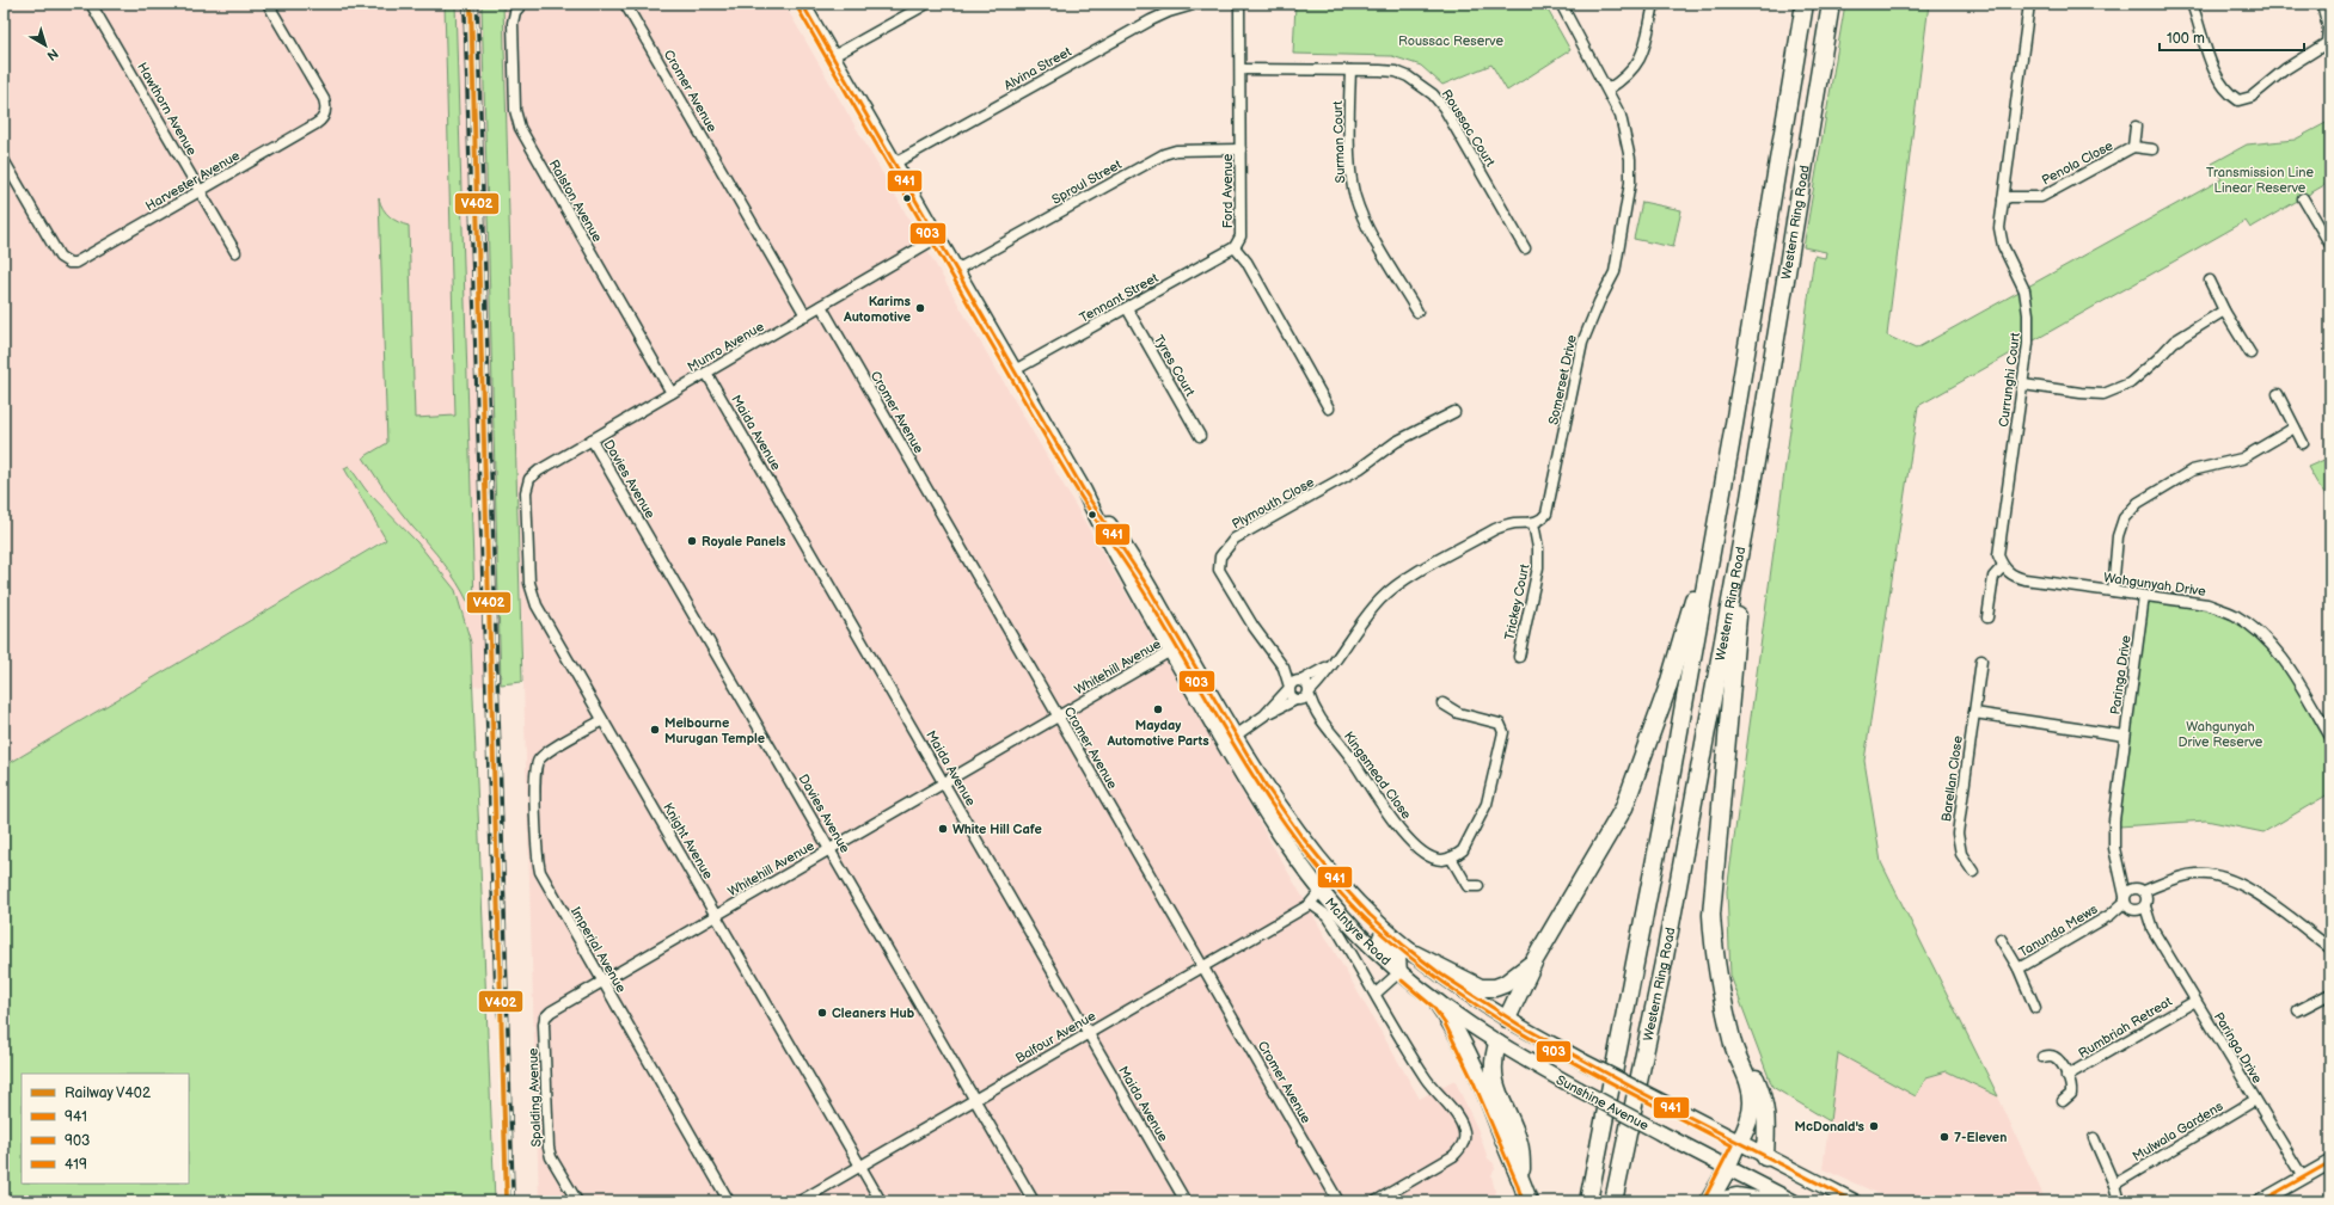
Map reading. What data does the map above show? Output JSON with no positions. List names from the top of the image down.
{
  "streets": {
    "highway": ["Western Ring Road"],
    "main road": ["McIntyre Road", "Sunshine Avenue"],
    "street": [
      "Alvina Street",
      "Cromer Avenue",
      "Hawthorn Avenue",
      "Roussac Court",
      "Surman Court",
      "Penola Close",
      "Harvester Avenue",
      "Sproul Street",
      "Ford Avenue",
      "Ralston Avenue",
      "Tennant Street",
      "Munro Avenue",
      "Tyres Court",
      "Somerset Drive",
      "Currunghi Court",
      "Maida Avenue",
      "Davies Avenue",
      "Plymouth Close",
      "Wahgunyah Drive",
      "Trickey Court",
      "Whitehill Avenue",
      "Paringa Drive",
      "Kingsmead Close",
      "Barellan Close",
      "Knight Avenue",
      "Tanunda Mews",
      "Imperial Avenue",
      "Rumbriah Retreat",
      "Balfour Avenue",
      "Spalding Avenue",
      "Mulwala Gardens"
    ]
  },
  "crossings": [
    ["Alvina Street", "McIntyre Road"],
    ["Cromer Avenue", "Munro Avenue"],
    ["Cromer Avenue", "Whitehill Avenue"],
    ["Cromer Avenue", "Balfour Avenue"],
    ["Hawthorn Avenue", "Harvester Avenue"],
    ["Roussac Court", "Surman Court"],
    ["Roussac Court", "Ford Avenue"],
    ["Penola Close", "Currunghi Court"],
    ["Sproul Street", "Ford Avenue"],
    ["Sproul Street", "McIntyre Road"],
    ["Ford Avenue", "Tennant Street"],
    ["Ralston Avenue", "Munro Avenue"],
    ["Tennant Street", "Tyres Court"],
    ["Tennant Street", "McIntyre Road"],
    ["Munro Avenue", "Maida Avenue"],
    ["Munro Avenue", "Davies Avenue"],
    ["Munro Avenue", "Knight Avenue"],
    ["Munro Avenue", "McIntyre Road"],
    ["Somerset Drive", "Trickey Court"],
    ["Currunghi Court", "Wahgunyah Drive"],
    ["Maida Avenue", "Whitehill Avenue"],
    ["Maida Avenue", "Balfour Avenue"],
    ["Davies Avenue", "Whitehill Avenue"],
    ["Davies Avenue", "Balfour Avenue"],
    ["Plymouth Close", "Kingsmead Close"],
    ["Wahgunyah Drive", "Paringa Drive"],
    ["Whitehill Avenue", "Knight Avenue"],
    ["Whitehill Avenue", "McIntyre Road"],
    ["Whitehill Avenue", "Imperial Avenue"],
    ["Whitehill Avenue", "Spalding Avenue"],
    ["Paringa Drive", "Tanunda Mews"],
    ["Paringa Drive", "Rumbriah Retreat"],
    ["Paringa Drive", "Mulwala Gardens"],
    ["Knight Avenue", "Imperial Avenue"],
    ["Knight Avenue", "Balfour Avenue"],
    ["McIntyre Road", "Balfour Avenue"],
    ["McIntyre Road", "Sunshine Avenue"]
  ],
  "parks": ["Roussac Reserve", "Transmission Line Linear Reserve", "Wahgunyah Drive Reserve"],
  "places": [
    "Karims Automotive",
    "Royale Panels",
    "Mayday Automotive Parts",
    "Melbourne Murugan Temple",
    "White Hill Cafe",
    "Cleaners Hub",
    "McDonald's",
    "7-Eleven"
  ],
  "lines": [
    "rail line V402",
    "transit line 941",
    "transit line 903",
    "transit line 419"
  ],
  "legend": [
    "Railway V402",
    "941",
    "903",
    "419"
  ],
  "scale_bar": "100 m",
  "north": "bottom right"
}
